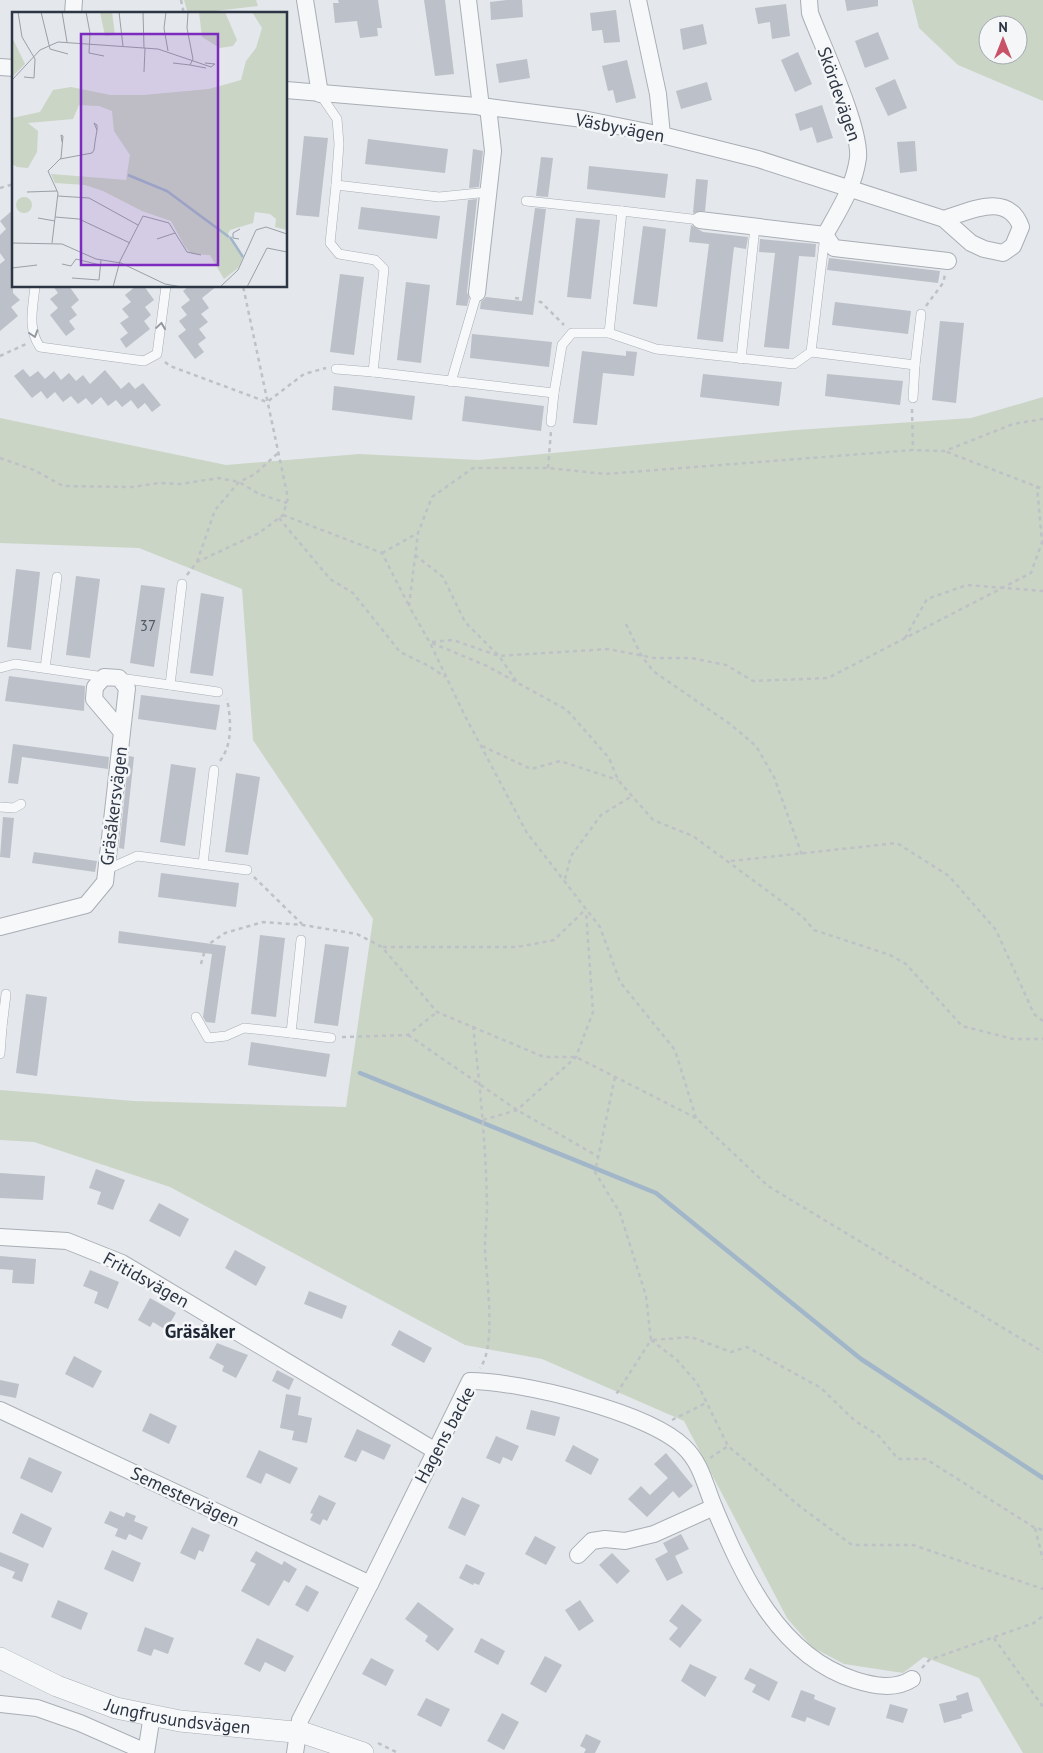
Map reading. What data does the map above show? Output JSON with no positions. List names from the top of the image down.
{
  "streets": {
    "street": [
      "Skördevägen",
      "Väsbyvägen",
      "Gräsåkersvägen",
      "Fritidsvägen",
      "Hagens backe",
      "Semestervägen",
      "Jungfrusundsvägen"
    ]
  },
  "crossings": [
    ["Skördevägen", "Väsbyvägen"],
    ["Fritidsvägen", "Hagens backe"],
    ["Hagens backe", "Semestervägen"],
    ["Hagens backe", "Jungfrusundsvägen"]
  ],
  "districts": ["Gräsåker"],
  "house_numbers": ["37"],
  "north": "top"
}
